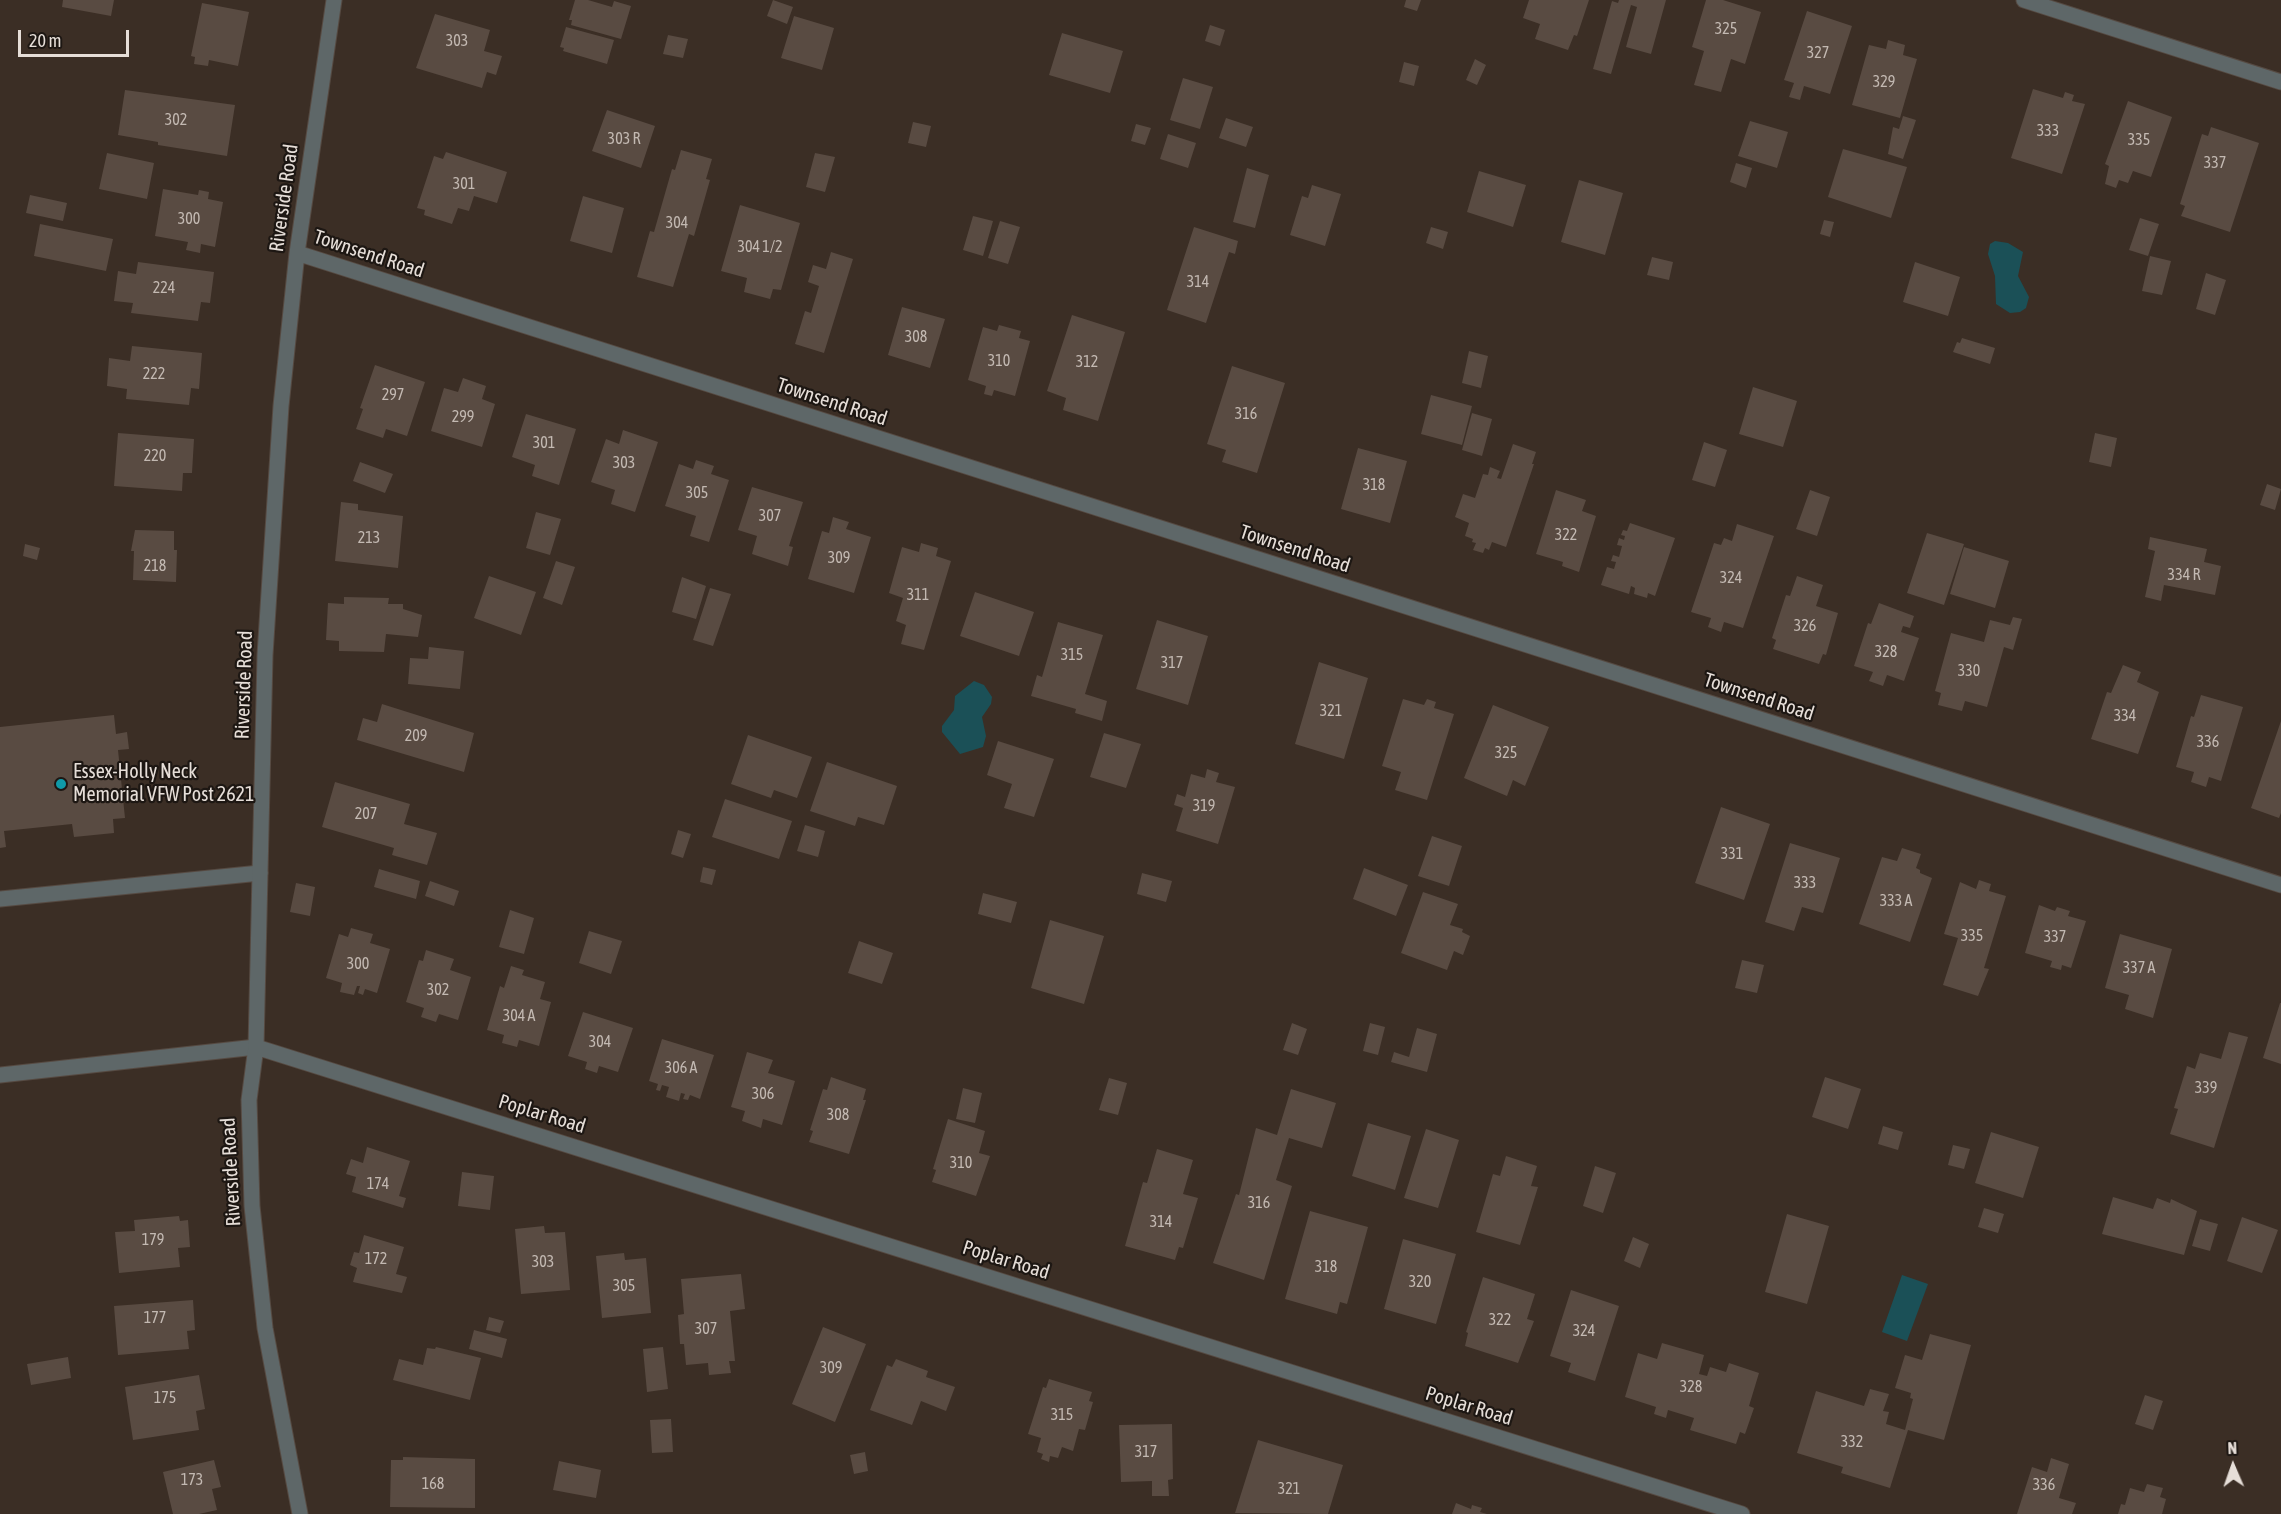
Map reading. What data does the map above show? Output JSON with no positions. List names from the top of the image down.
{
  "streets": {
    "street": ["Riverside Road", "Townsend Road", "Poplar Road"]
  },
  "crossings": [
    ["Riverside Road", "Townsend Road"],
    ["Riverside Road", "Poplar Road"]
  ],
  "places": ["Essex-Holly Neck Memorial VFW Post 2621"],
  "house_numbers": [
    "325",
    "303",
    "327",
    "329",
    "302",
    "333",
    "303 R",
    "335",
    "337",
    "301",
    "300",
    "304",
    "304 1/2",
    "314",
    "224",
    "308",
    "310",
    "312",
    "222",
    "297",
    "316",
    "299",
    "301",
    "220",
    "303",
    "318",
    "305",
    "307",
    "322",
    "213",
    "309",
    "218",
    "334 R",
    "324",
    "311",
    "326",
    "328",
    "315",
    "317",
    "330",
    "321",
    "334",
    "209",
    "336",
    "325",
    "319",
    "207",
    "331",
    "333",
    "333 A",
    "335",
    "337",
    "300",
    "337 A",
    "302",
    "304 A",
    "304",
    "306 A",
    "339",
    "306",
    "308",
    "310",
    "174",
    "316",
    "314",
    "179",
    "172",
    "303",
    "318",
    "320",
    "305",
    "177",
    "322",
    "307",
    "324",
    "309",
    "328",
    "175",
    "315",
    "332",
    "317",
    "173",
    "168",
    "336",
    "321"
  ],
  "scale_bar": "20 m",
  "north": "top"
}
